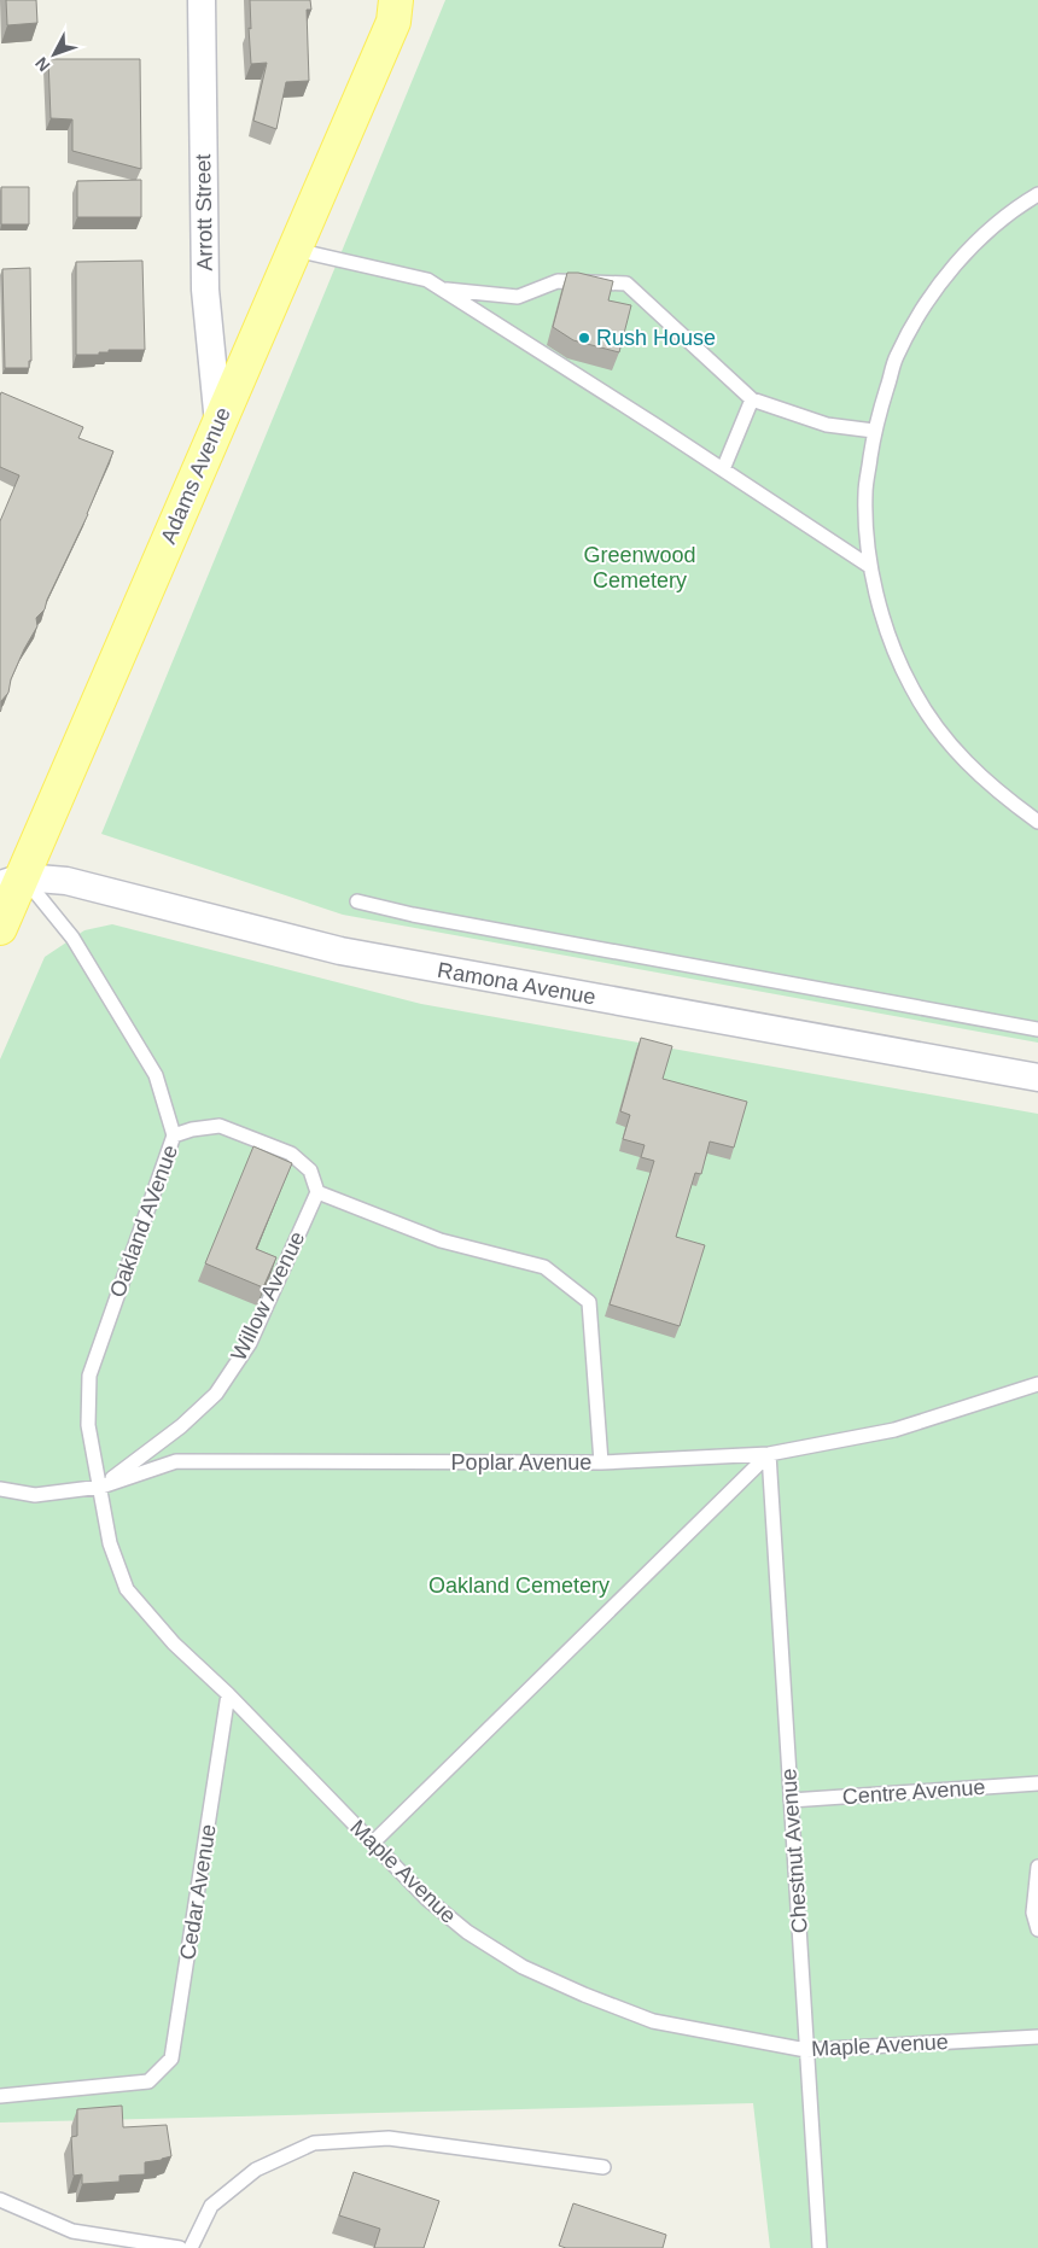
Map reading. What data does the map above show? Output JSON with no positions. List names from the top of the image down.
{
  "streets": {
    "main road": ["Adams Avenue"],
    "street": ["Arrott Street", "Ramona Avenue"],
    "lane": [
      "Oakland AVenue",
      "Willow Avenue",
      "Poplar Avenue",
      "Centre Avenue",
      "Chestnut Avenue",
      "Maple Avenue",
      "Cedar Avenue"
    ]
  },
  "crossings": [
    ["Arrott Street", "Adams Avenue"],
    ["Adams Avenue", "Ramona Avenue"],
    ["Adams Avenue", "Oakland AVenue"],
    ["Ramona Avenue", "Oakland AVenue"],
    ["Oakland AVenue", "Willow Avenue"],
    ["Oakland AVenue", "Poplar Avenue"],
    ["Oakland AVenue", "Maple Avenue"],
    ["Willow Avenue", "Poplar Avenue"],
    ["Willow Avenue", "Maple Avenue"],
    ["Poplar Avenue", "Chestnut Avenue"],
    ["Poplar Avenue", "Maple Avenue"],
    ["Centre Avenue", "Chestnut Avenue"],
    ["Chestnut Avenue", "Maple Avenue"],
    ["Maple Avenue", "Cedar Avenue"]
  ],
  "parks": ["Greenwood Cemetery", "Oakland Cemetery"],
  "places": ["Rush House"],
  "north": "bottom left"
}
